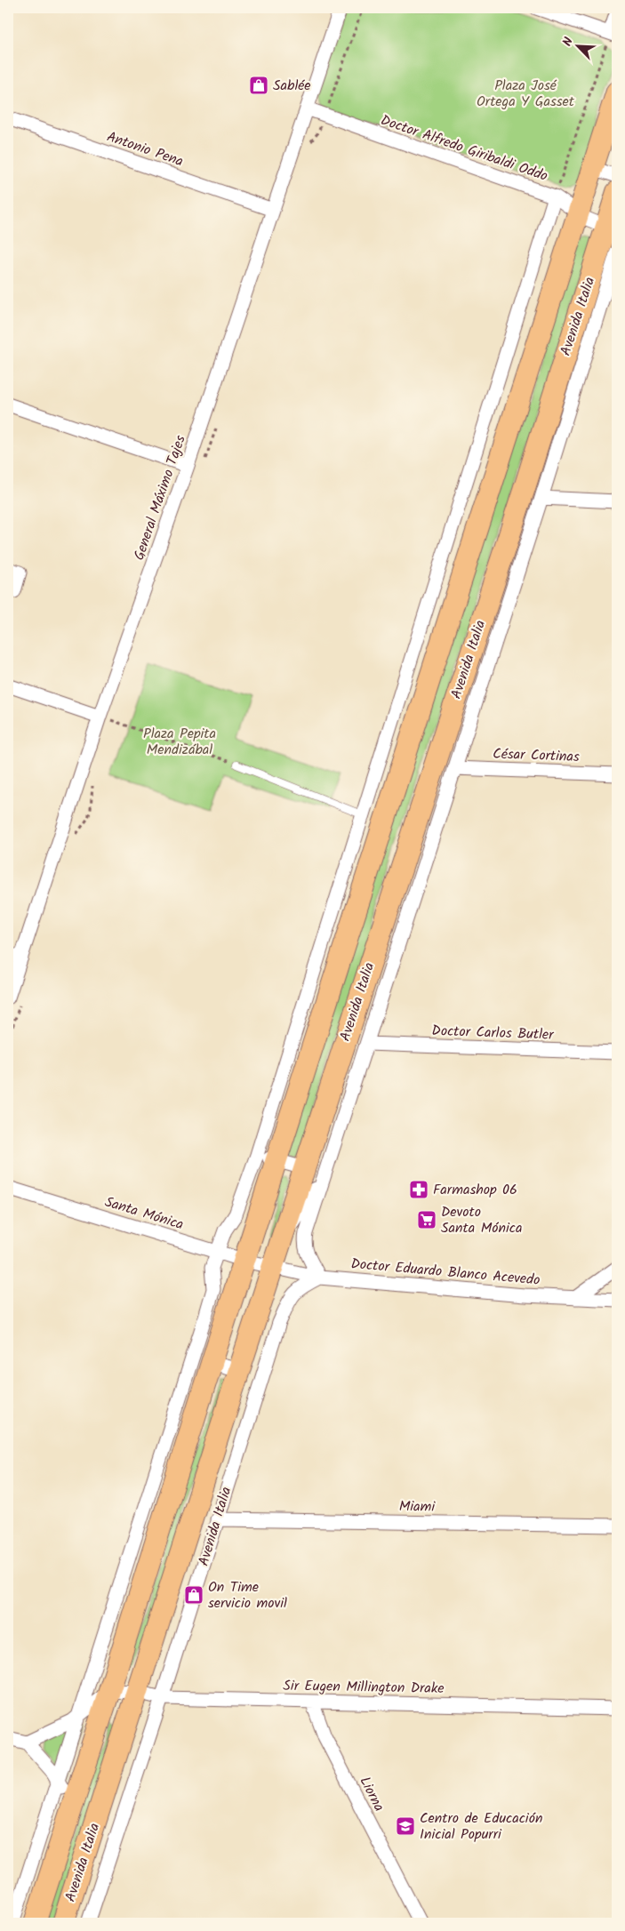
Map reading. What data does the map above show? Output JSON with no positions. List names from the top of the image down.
{
  "streets": {
    "main road": ["Avenida Italia"],
    "street": [
      "Doctor Alfredo Giribaldi Oddo",
      "Antonio Pena",
      "General Máximo Tajes",
      "César Cortinas",
      "Doctor Carlos Butler",
      "Santa Mónica",
      "Doctor Eduardo Blanco Acevedo",
      "Miami",
      "Sir Eugen Millington Drake",
      "Liorna"
    ]
  },
  "crossings": [
    ["Doctor Alfredo Giribaldi Oddo", "Avenida Italia"],
    ["Doctor Alfredo Giribaldi Oddo", "General Máximo Tajes"],
    ["Antonio Pena", "General Máximo Tajes"],
    ["Avenida Italia", "César Cortinas"],
    ["Avenida Italia", "Doctor Carlos Butler"],
    ["Avenida Italia", "Santa Mónica"],
    ["Avenida Italia", "Doctor Eduardo Blanco Acevedo"],
    ["Avenida Italia", "Miami"],
    ["Avenida Italia", "Sir Eugen Millington Drake"],
    ["Santa Mónica", "Doctor Eduardo Blanco Acevedo"],
    ["Sir Eugen Millington Drake", "Liorna"]
  ],
  "parks": ["Plaza José Ortega Y Gasset", "Plaza Pepita Mendizábal"],
  "places": {
    "shop": ["Sablée", "On Time servicio movil"],
    "pharmacy": ["Farmashop 06"],
    "supermarket": ["Devoto Santa Mónica"],
    "school or university": ["Centro de Educación Inicial Popurri"]
  },
  "north": "top left"
}
